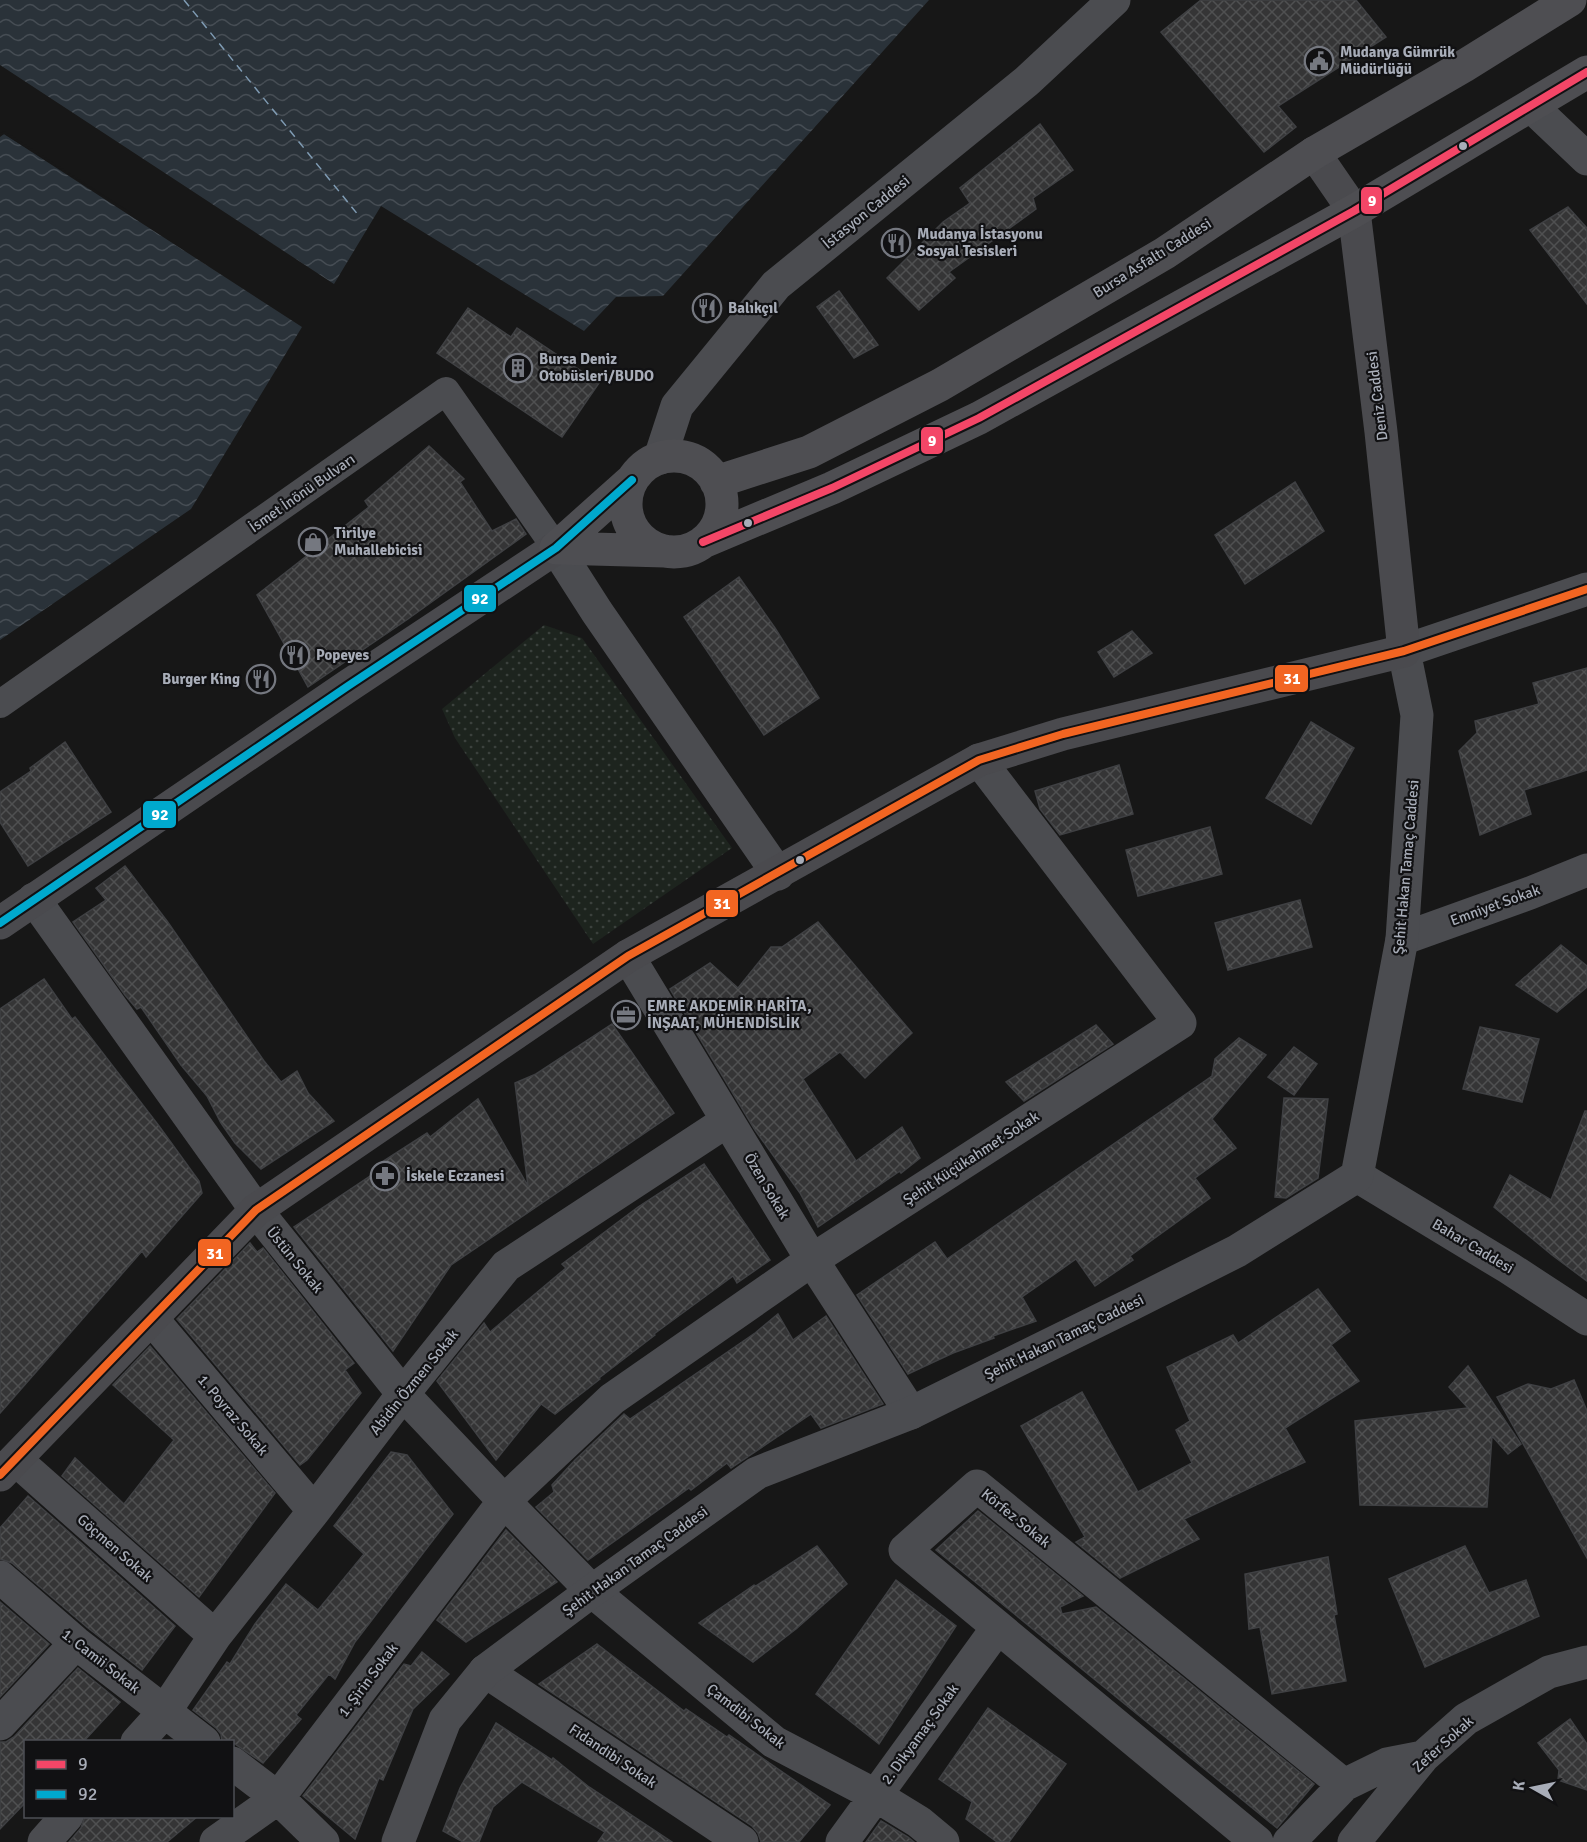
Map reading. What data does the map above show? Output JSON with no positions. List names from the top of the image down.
{
  "streets": {
    "highway": ["Bursa Asfaltı Caddesi"],
    "main road": ["Deniz Caddesi"],
    "street": [
      "İstasyon Caddesi",
      "İsmet İnönü Bulvarı",
      "Şehit Hakan Tamaç Caddesi",
      "Emniyet Sokak",
      "Şehit Küçükahmet Sokak",
      "Özen Sokak",
      "Bahar Caddesi",
      "Üstün Sokak",
      "Abidin Özmen Sokak",
      "1. Poyraz Sokak",
      "Körfez Sokak",
      "Göçmen Sokak",
      "1. Camii Sokak",
      "1. Şirin Sokak",
      "Çamdibi Sokak",
      "2. Dikyamaç Sokak",
      "Zefer Sokak",
      "Fidandibi Sokak"
    ]
  },
  "crossings": [
    ["İstasyon Caddesi", "Bursa Asfaltı Caddesi"],
    ["Bursa Asfaltı Caddesi", "Deniz Caddesi"],
    ["Deniz Caddesi", "Şehit Hakan Tamaç Caddesi"],
    ["Şehit Hakan Tamaç Caddesi", "Emniyet Sokak"],
    ["Şehit Hakan Tamaç Caddesi", "Özen Sokak"],
    ["Şehit Hakan Tamaç Caddesi", "Bahar Caddesi"],
    ["Şehit Hakan Tamaç Caddesi", "Üstün Sokak"],
    ["Şehit Hakan Tamaç Caddesi", "Çamdibi Sokak"],
    ["Şehit Hakan Tamaç Caddesi", "Fidandibi Sokak"],
    ["Şehit Küçükahmet Sokak", "Özen Sokak"],
    ["Şehit Küçükahmet Sokak", "Üstün Sokak"],
    ["Şehit Küçükahmet Sokak", "1. Şirin Sokak"],
    ["Özen Sokak", "Abidin Özmen Sokak"],
    ["Üstün Sokak", "Abidin Özmen Sokak"],
    ["Üstün Sokak", "1. Şirin Sokak"],
    ["Üstün Sokak", "Çamdibi Sokak"],
    ["Abidin Özmen Sokak", "1. Poyraz Sokak"],
    ["Abidin Özmen Sokak", "Göçmen Sokak"],
    ["Abidin Özmen Sokak", "1. Camii Sokak"],
    ["Körfez Sokak", "2. Dikyamaç Sokak"],
    ["Çamdibi Sokak", "2. Dikyamaç Sokak"]
  ],
  "places": {
    "public building": ["Mudanya Gümrük Müdürlüğü"],
    "restaurant": [
      "Mudanya İstasyonu Sosyal Tesisleri",
      "Balıkçıl",
      "Popeyes",
      "Burger King"
    ],
    "building": ["Bursa Deniz Otobüsleri/BUDO"],
    "shop": ["Tirilye Muhallebicisi"],
    "office": ["EMRE AKDEMİR HARİTA, İNŞAAT, MÜHENDİSLİK"],
    "pharmacy": ["İskele Eczanesi"]
  },
  "lines": ["transit line 9", "transit line 92", "transit line 31"],
  "legend": ["9", "92"],
  "north": "left"
}
